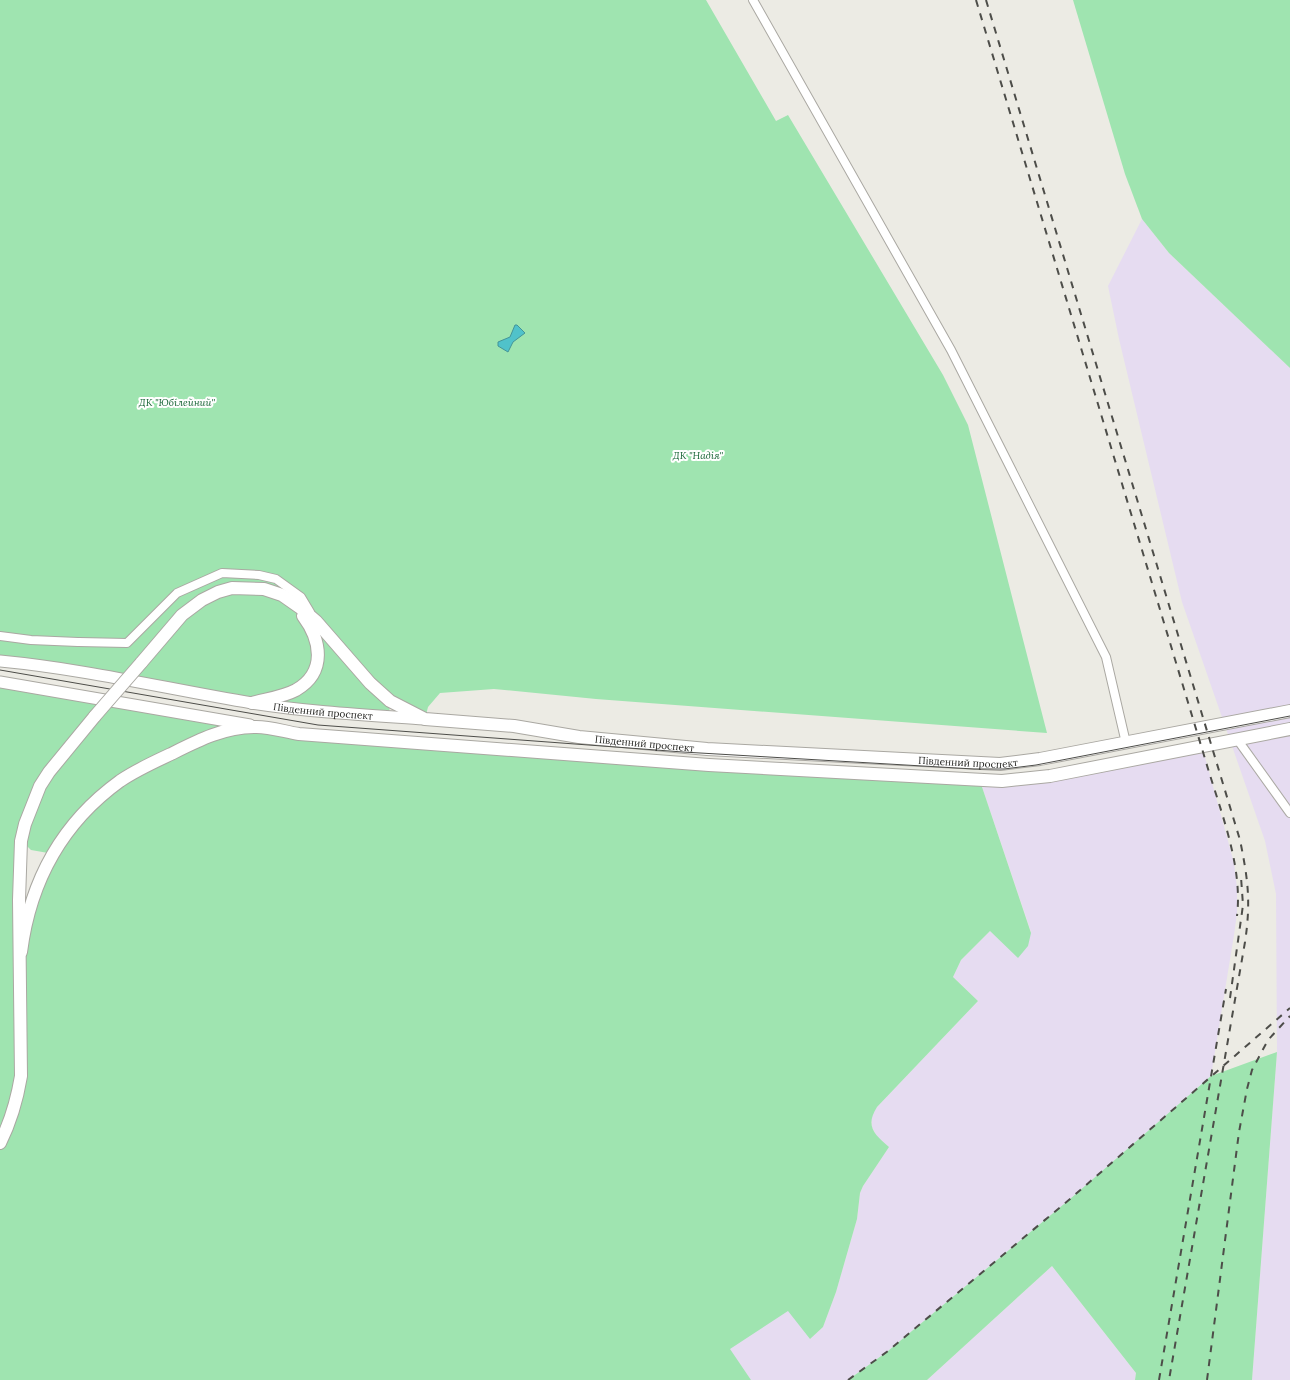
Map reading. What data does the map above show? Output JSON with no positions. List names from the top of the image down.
{
  "streets": {
    "main road": ["Південний проспект"]
  },
  "parks": ["ДК \"Юбілейний\"", "ДК \"Надія\""]
}
